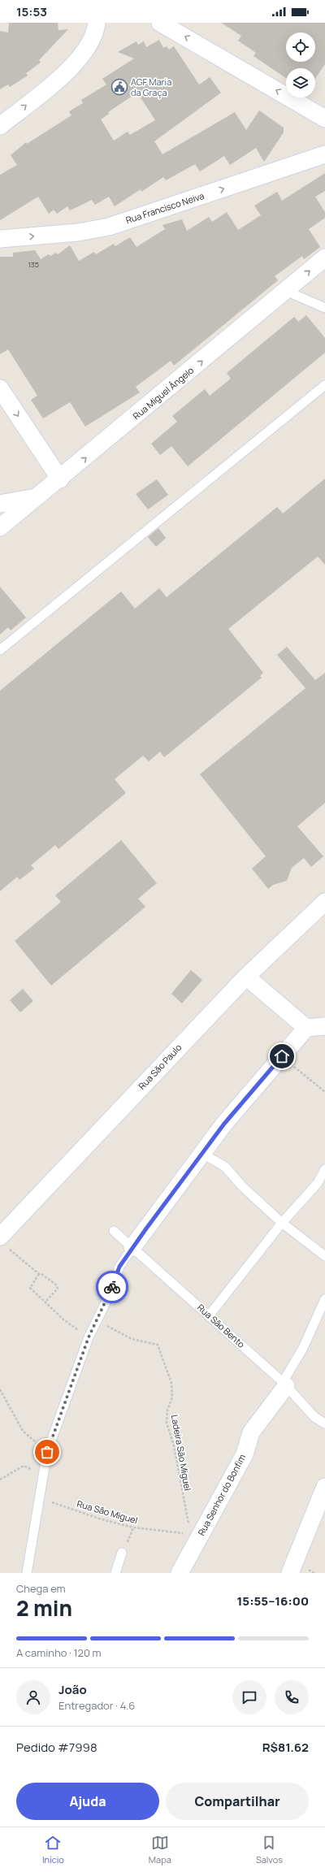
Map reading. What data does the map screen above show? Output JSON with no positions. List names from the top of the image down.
{
  "streets": {
    "street": [
      "Rua Francisco Neiva",
      "Rua Miguel Ângelo",
      "Rua São Paulo",
      "Rua Senhor do Bonfim"
    ],
    "lane": ["Rua São Bento"],
    "path": ["Ladeira São Miguel", "Rua São Miguel"]
  },
  "crossings": [
    ["Rua São Bento", "Rua Senhor do Bonfim"],
    ["Ladeira São Miguel", "Rua Senhor do Bonfim"],
    ["Ladeira São Miguel", "Rua São Miguel"],
    ["Rua Senhor do Bonfim", "Rua São Miguel"]
  ],
  "one_way": ["Rua Francisco Neiva", "Rua Miguel Ângelo"],
  "places": {
    "public building": ["AGF Maria da Graça"]
  },
  "house_numbers": ["135"],
  "page": {
    "status": "15:53",
    "heading": ["2 min", "Chega em", "15:55–16:00"],
    "panel": [
      "João",
      "Entregador · 4.6",
      "Pedido #7998",
      "R$81.62"
    ],
    "bar": "A caminho · 120 m",
    "buttons": ["Ajuda", "Compartilhar"],
    "tabs": ["Início", "Mapa", "Salvos"]
  }
}
